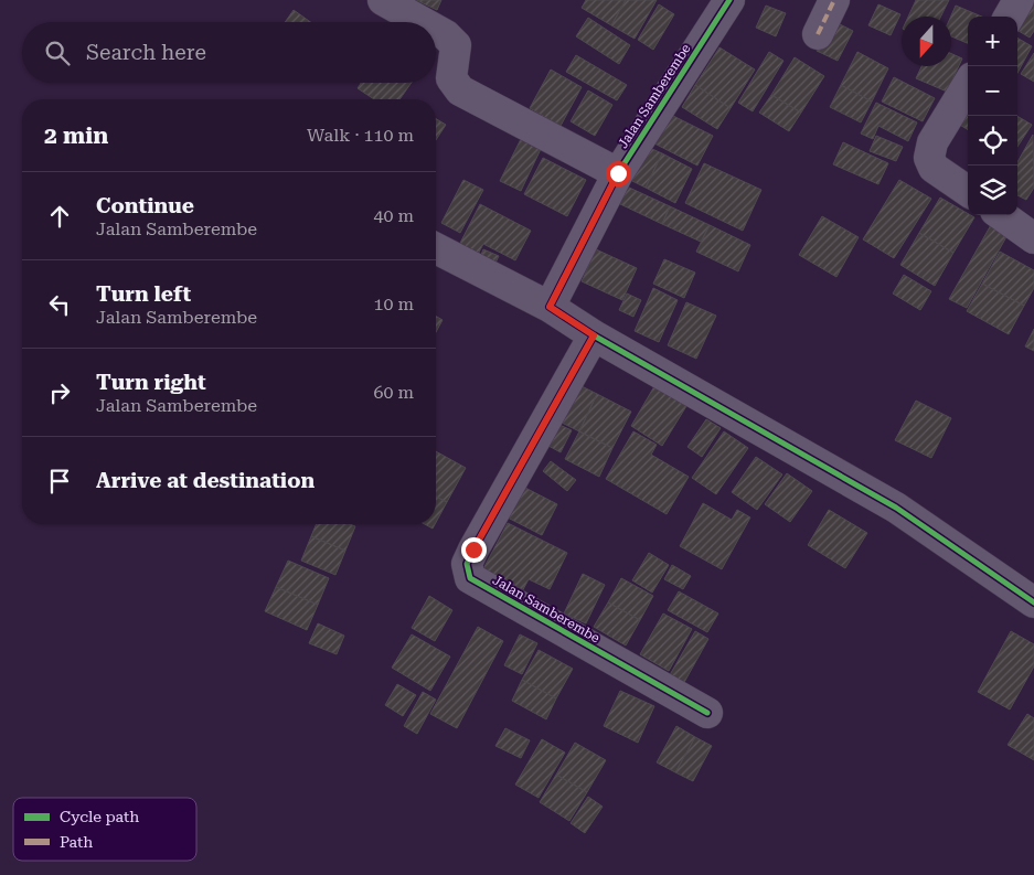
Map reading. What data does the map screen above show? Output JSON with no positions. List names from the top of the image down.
{
  "streets": {
    "street": ["Jalan Samberembe"]
  },
  "legend": ["Cycle path", "Path"],
  "north": "bottom",
  "page": {
    "map_buttons": ["+", "−"],
    "search": "Search here",
    "heading": ["2 min", "Walk · 110 m"],
    "list": [
      ["Continue", "Jalan Samberembe", "40 m"],
      ["Turn left", "Jalan Samberembe", "10 m"],
      ["Turn right", "Jalan Samberembe", "60 m"],
      "Arrive at destination"
    ]
  }
}
